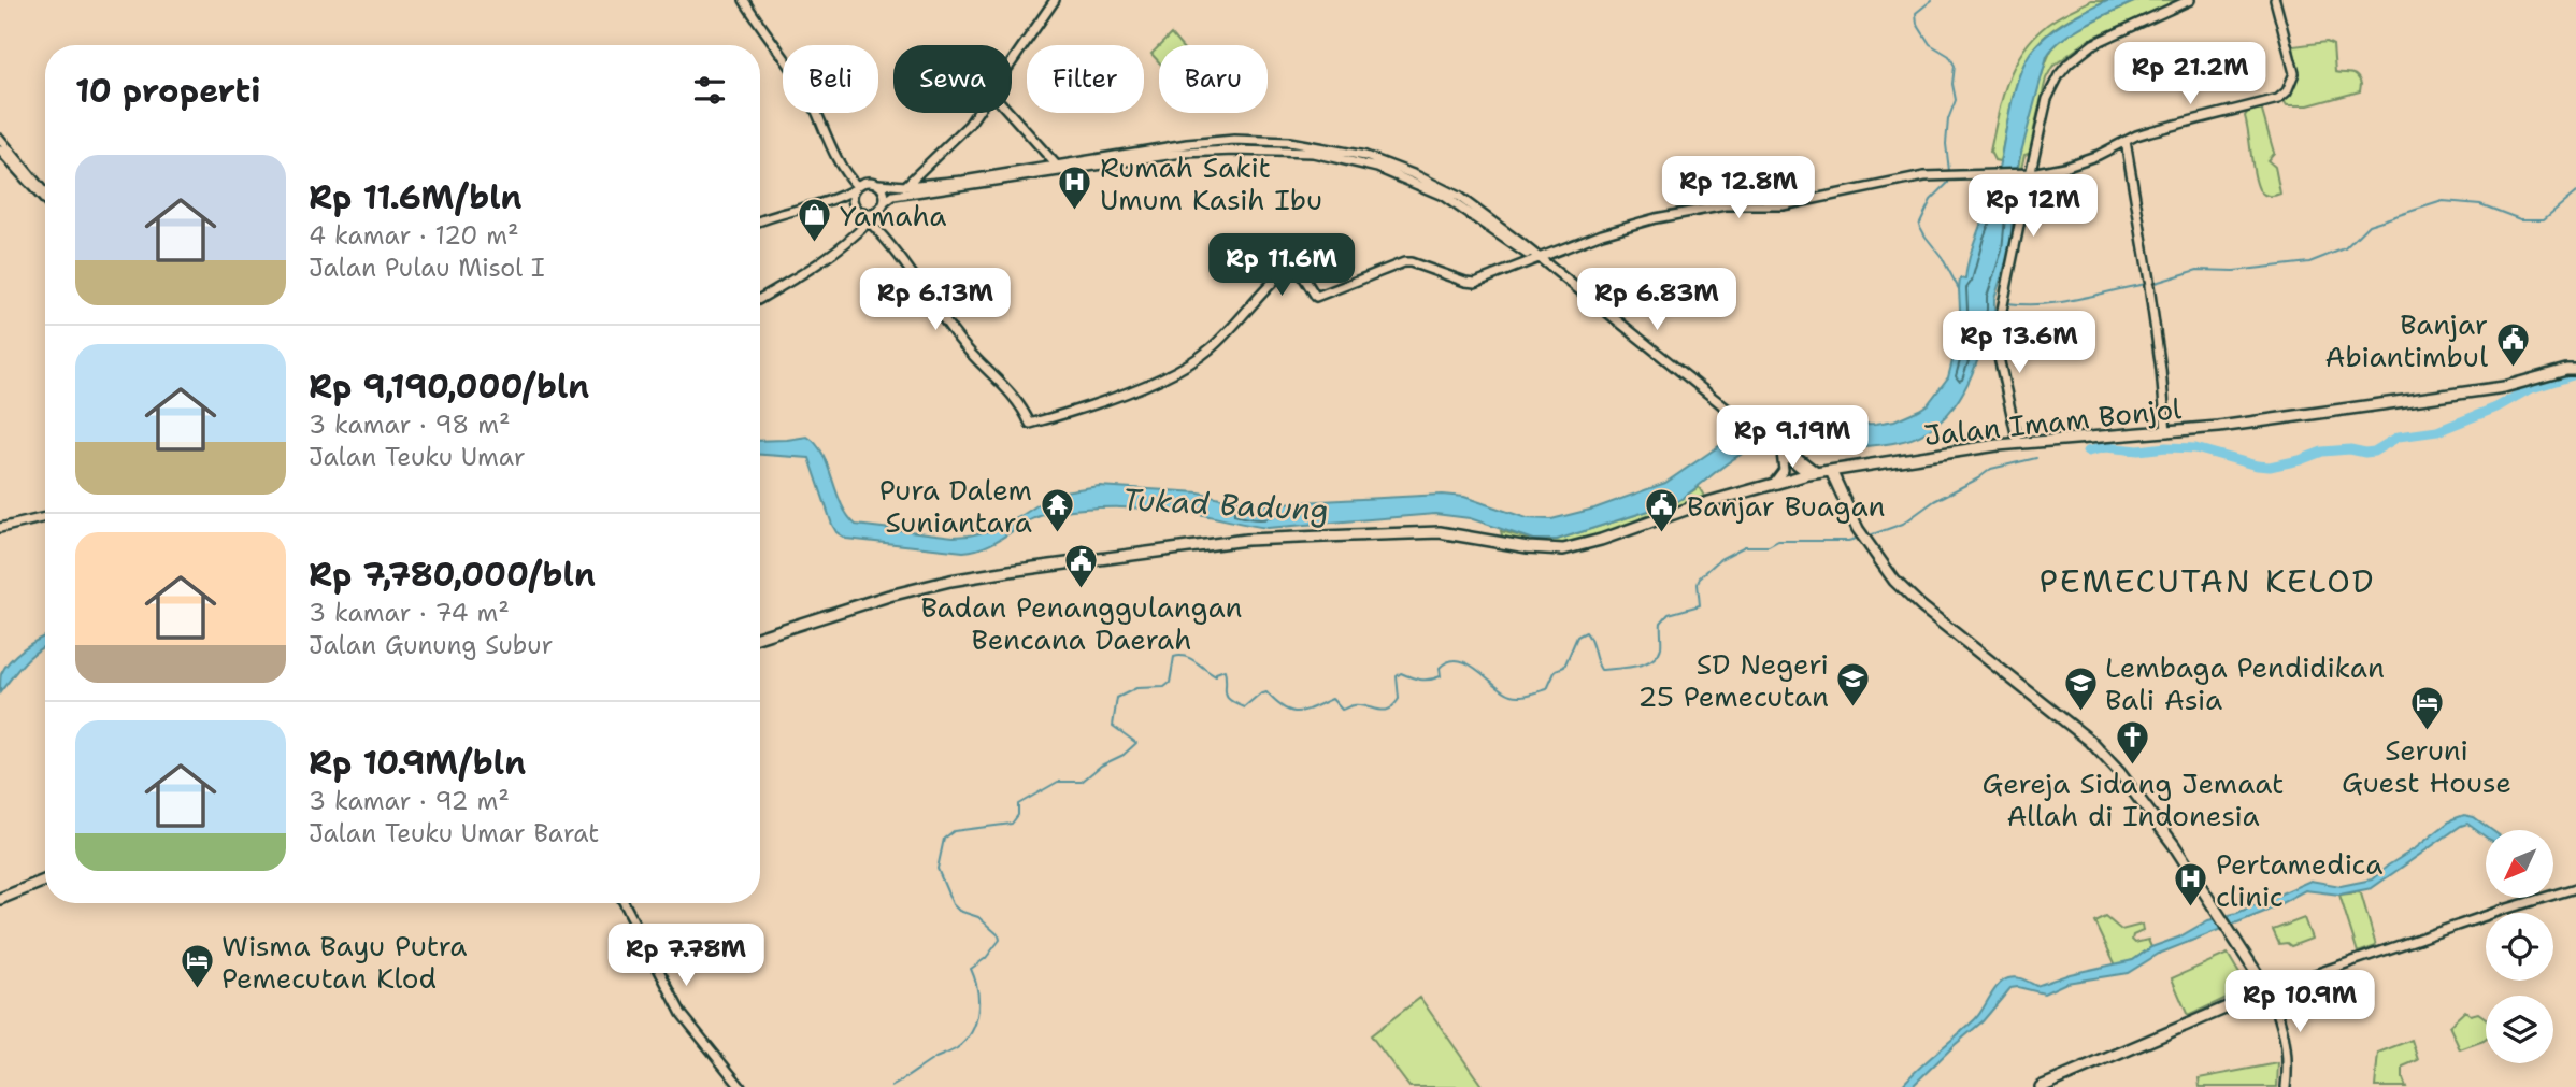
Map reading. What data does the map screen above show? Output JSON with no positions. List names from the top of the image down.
{
  "streets": {
    "highway": ["Jalan Imam Bonjol"]
  },
  "districts": ["PEMECUTAN KELOD"],
  "water": ["Tukad Badung"],
  "places": {
    "hospital": ["Rumah Sakit Umum Kasih Ibu", "Pertamedica clinic"],
    "shop": ["Yamaha"],
    "public building": ["Banjar Abiantimbul", "Banjar Buagan", "Badan Penanggulangan Bencana Daerah"],
    "temple": ["Pura Dalem Suniantara"],
    "school or university": ["SD Negeri 25 Pemecutan", "Lembaga Pendidikan Bali Asia"],
    "hotel": ["Seruni Guest House", "Wisma Bayu Putra Pemecutan Klod"],
    "church": ["Gereja Sidang Jemaat Allah di Indonesia"]
  },
  "north": "bottom left",
  "page": {
    "price": [
      "Rp 21.2M",
      "Rp 12.8M",
      "Rp 12M",
      "Rp 11.6M",
      "Rp 6.13M",
      "Rp 6.83M",
      "Rp 13.6M",
      "Rp 9.19M",
      "Rp 7.78M",
      "Rp 10.9M"
    ],
    "chip": [
      "Beli",
      "Sewa",
      "Filter",
      "Baru"
    ],
    "heading": "10 properti",
    "list": [
      {
        "name": "Rp 11.6M/bln",
        "note": "4 kamar · 120 m² · Jalan Pulau Misol I"
      },
      {
        "name": "Rp 9,190,000/bln",
        "note": "3 kamar · 98 m² · Jalan Teuku Umar"
      },
      {
        "name": "Rp 7,780,000/bln",
        "note": "3 kamar · 74 m² · Jalan Gunung Subur"
      },
      {
        "name": "Rp 10.9M/bln",
        "note": "3 kamar · 92 m² · Jalan Teuku Umar Barat"
      }
    ]
  }
}
